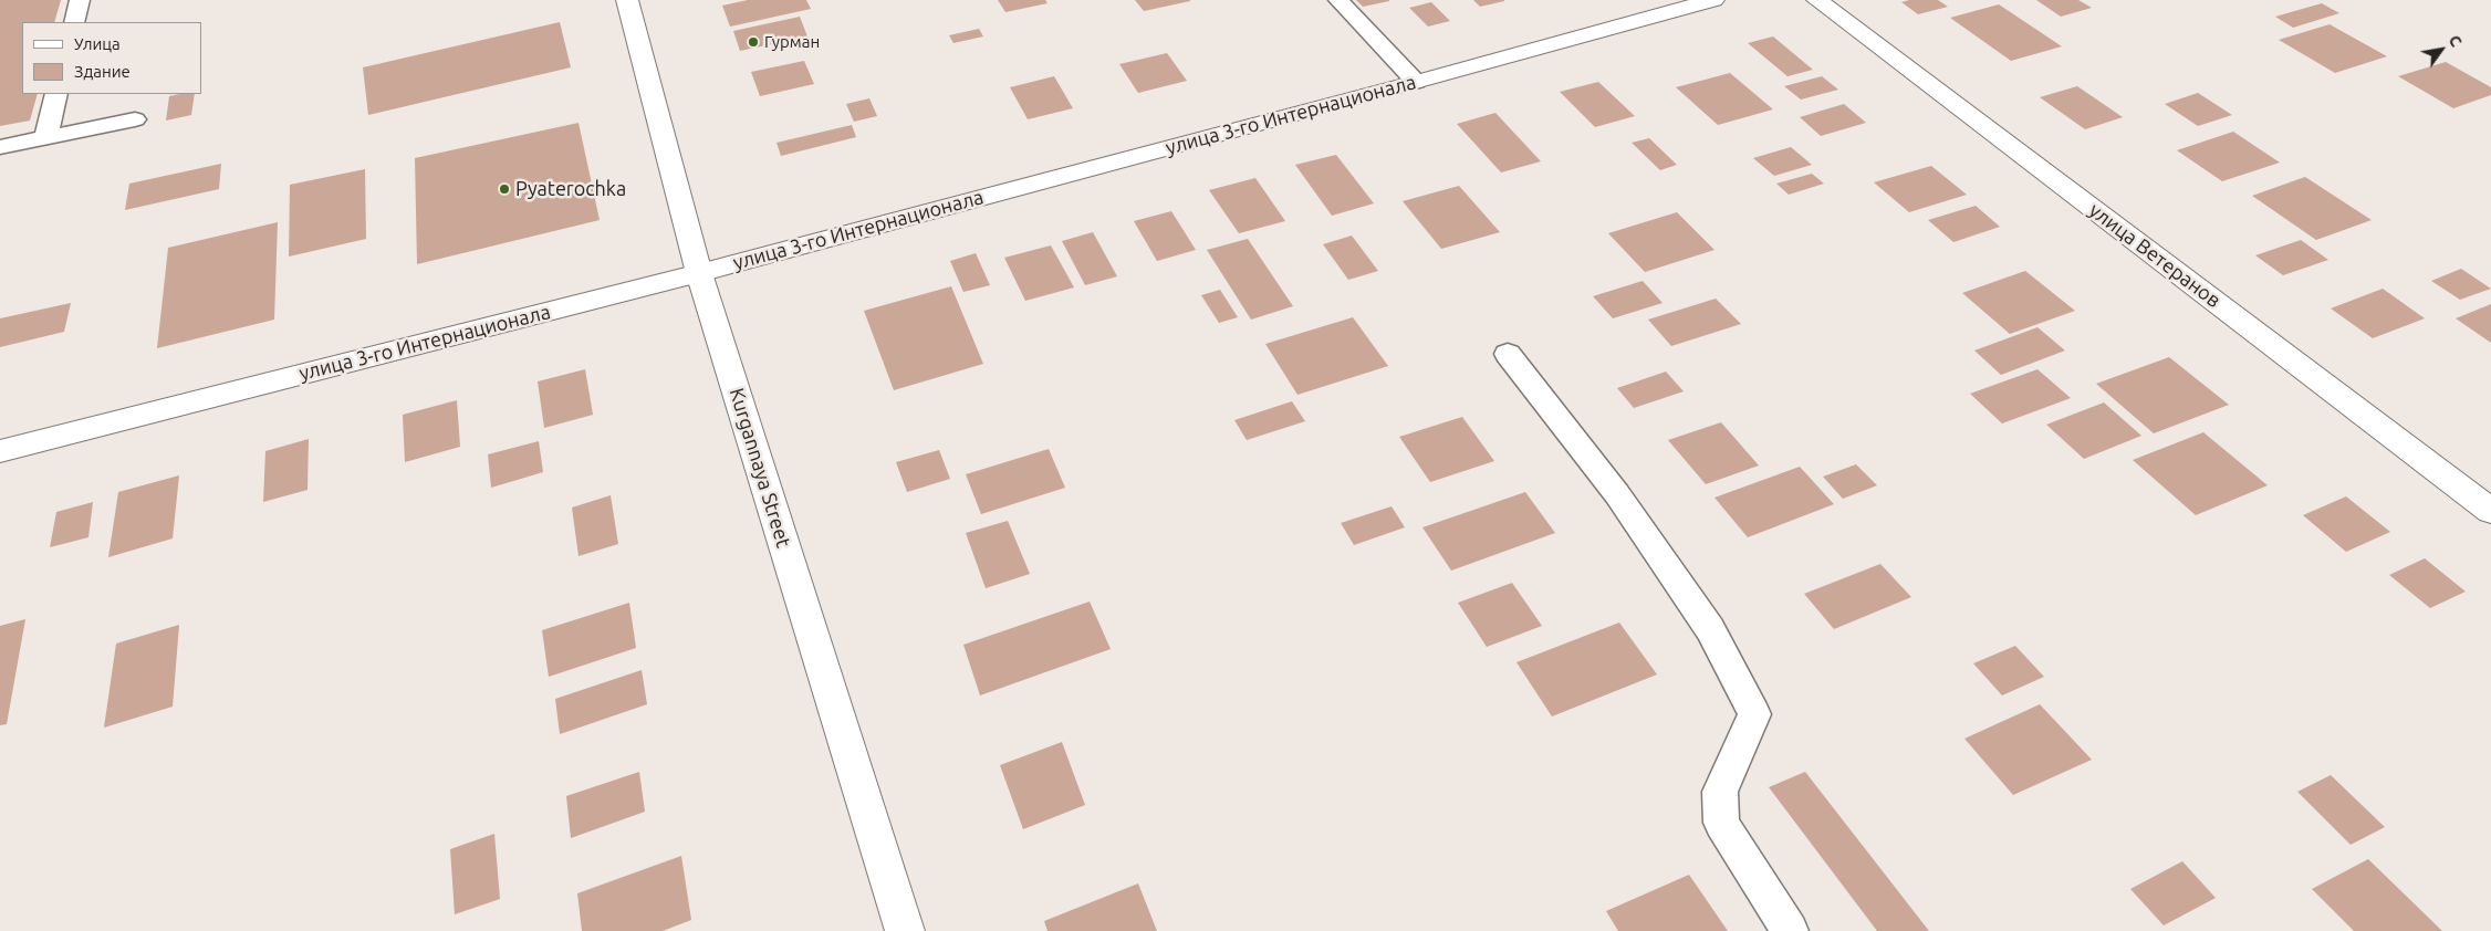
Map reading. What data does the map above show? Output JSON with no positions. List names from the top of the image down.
{
  "streets": {
    "street": ["улица 3-го Интернационала", "улица Ветеранов", "Kurgannaya Street"]
  },
  "crossings": [
    ["улица 3-го Интернационала", "Kurgannaya Street"]
  ],
  "places": ["Гурман", "Pyaterochka"],
  "legend": ["Улица", "Здание"],
  "north": "top right"
}
